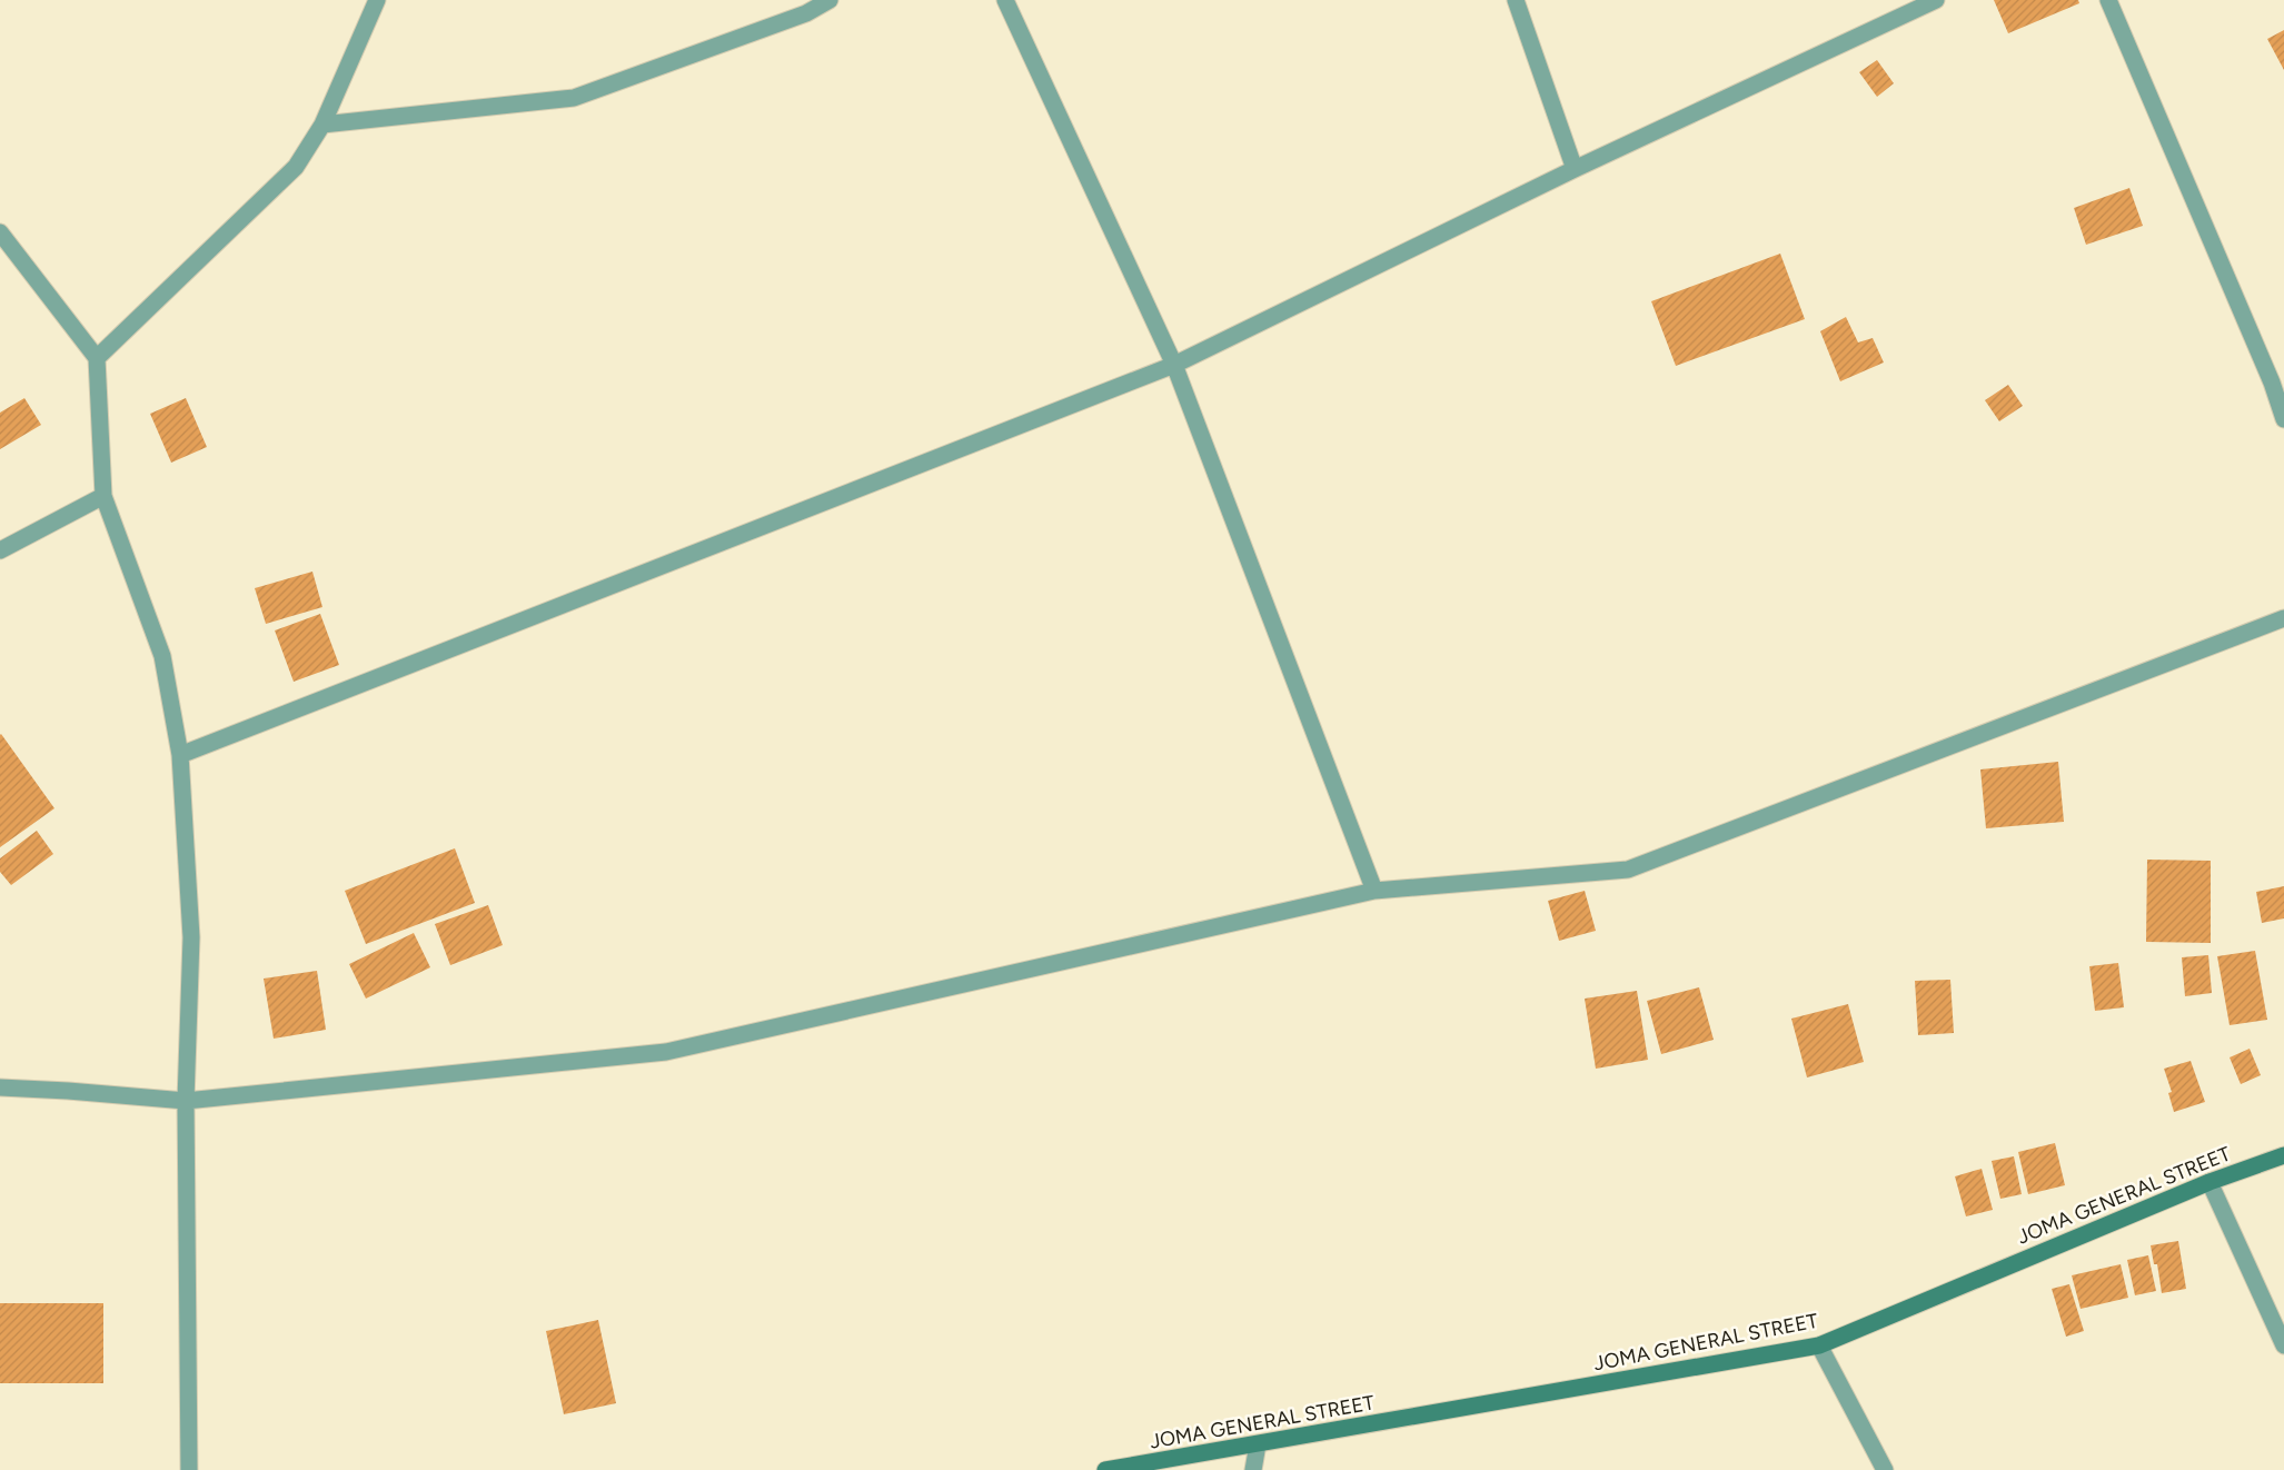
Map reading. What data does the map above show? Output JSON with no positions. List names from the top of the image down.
{
  "streets": {
    "street": ["JOMA GENERAL STREET"]
  }
}
